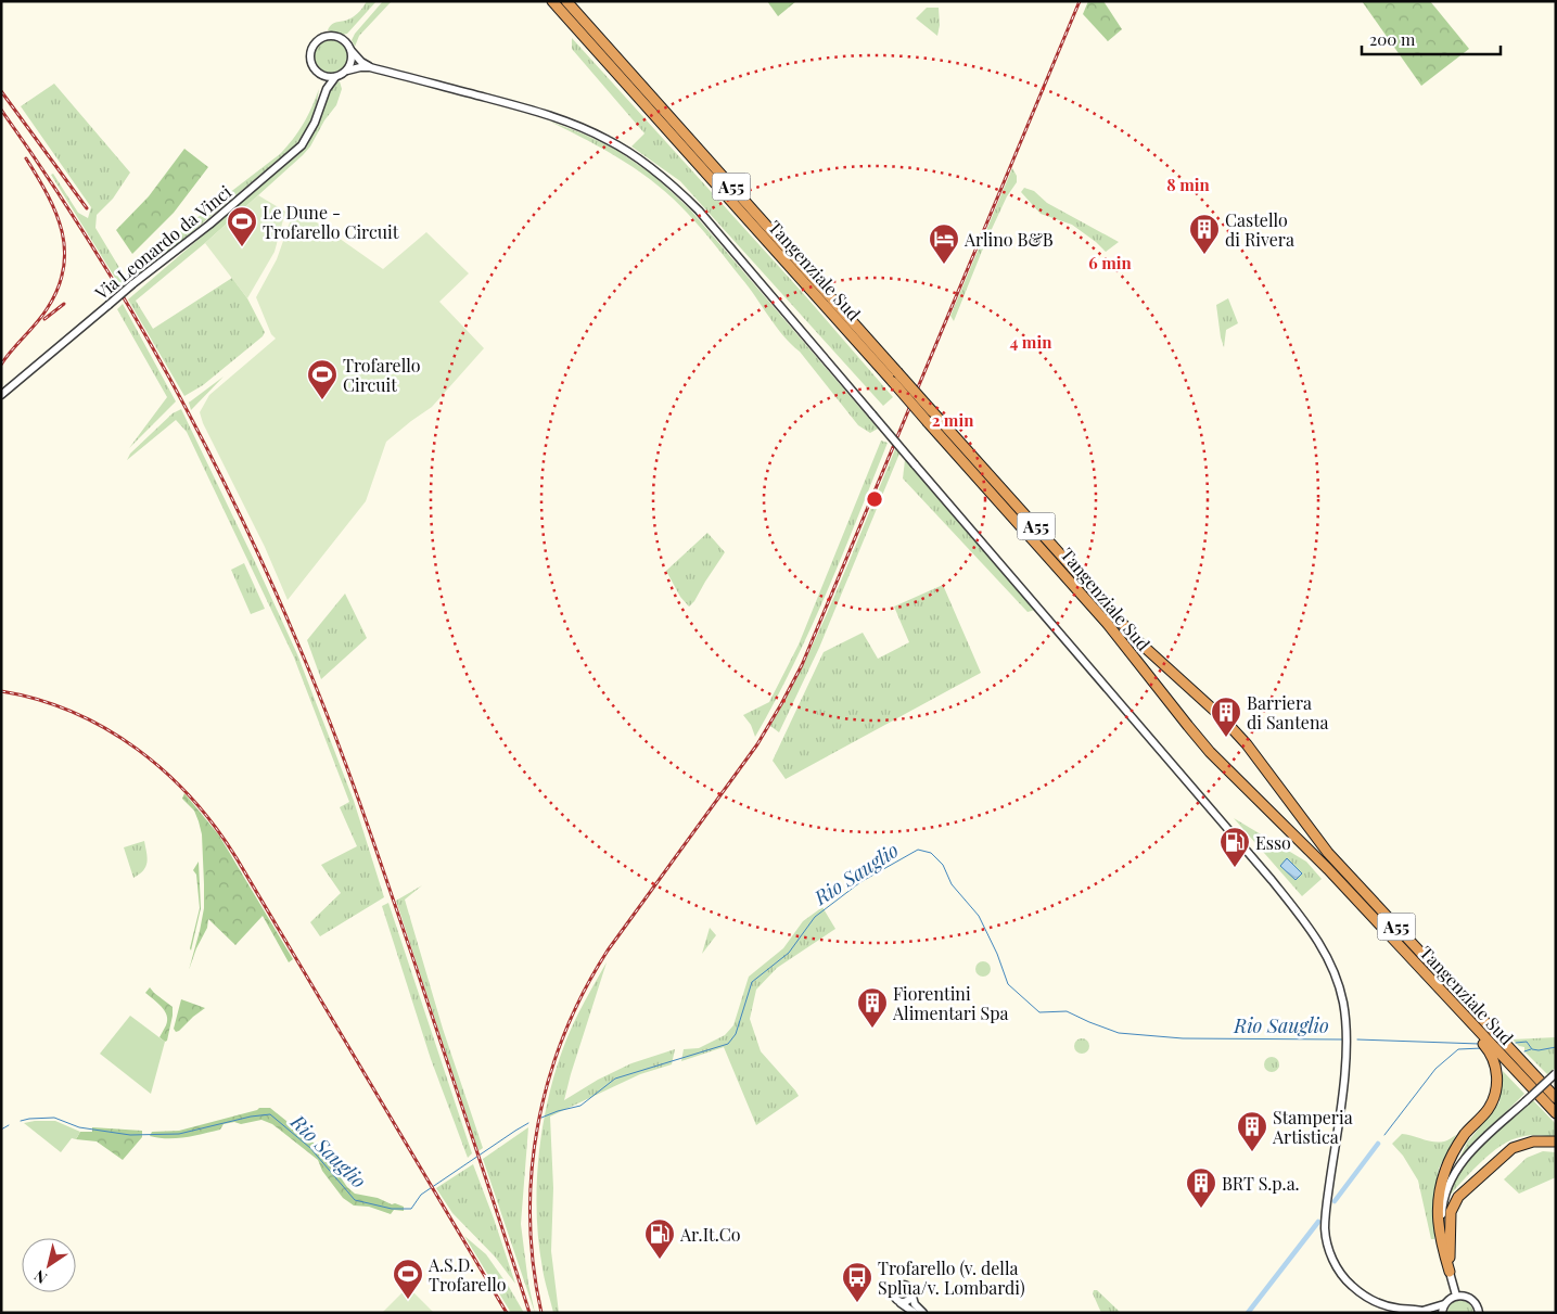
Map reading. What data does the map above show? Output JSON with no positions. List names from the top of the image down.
{
  "streets": {
    "highway": ["A55", "Tangenziale Sud"],
    "street": ["Via Leonardo da Vinci"]
  },
  "water": ["Rio Sauglio"],
  "places": {
    "sports": ["Le Dune - Trofarello Circuit", "Trofarello Circuit", "A.S.D. Trofarello"],
    "building": [
      "Castello di Rivera",
      "Barriera di Santena",
      "Fiorentini Alimentari Spa",
      "Stamperia Artistica",
      "BRT S.p.a."
    ],
    "hotel": ["Arlino B&B"],
    "fuel station": ["Esso", "Ar.It.Co"],
    "bus stop": ["Trofarello (v. della Splua/v. Lombardi)"]
  },
  "scale_bar": "200 m",
  "north": "bottom left",
  "rings": [
    "8 min",
    "6 min",
    "4 min",
    "2 min"
  ]
}
